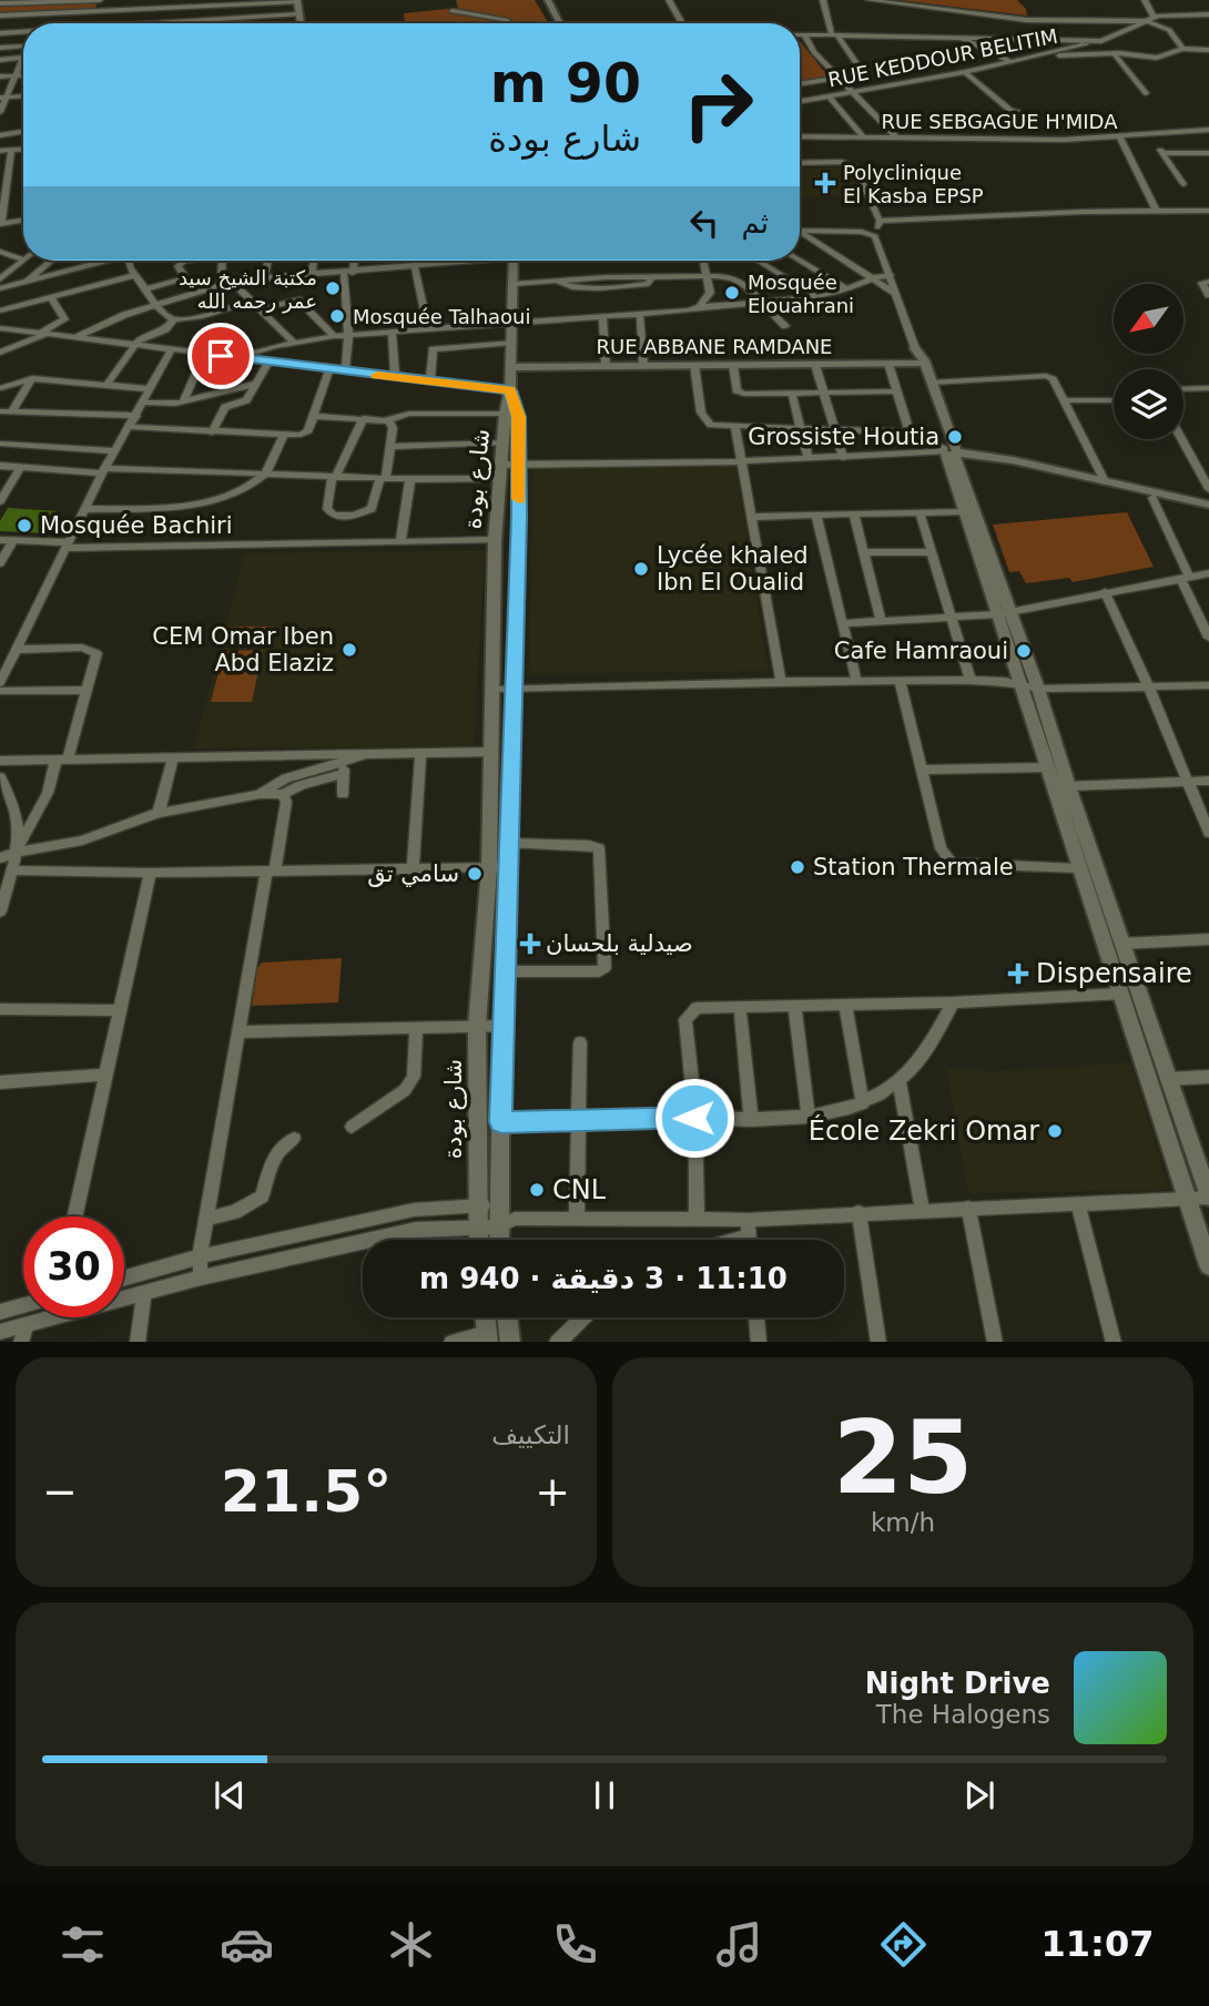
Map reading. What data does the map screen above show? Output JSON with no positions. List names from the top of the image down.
{
  "streets": {
    "street": [
      "RUE KEDDOUR BELITIM",
      "RUE SEBGAGUE H'MIDA",
      "RUE ABBANE RAMDANE",
      "شارع بودة"
    ]
  },
  "places": {
    "health": ["Polyclinique El Kasba EPSP", "صيدلية بلحسان", "Dispensaire"],
    "other": [
      "مكتبة الشيخ سيد عمر رحمه الله",
      "Mosquée Elouahrani",
      "Mosquée Talhaoui",
      "Grossiste Houtia",
      "Mosquée Bachiri",
      "Lycée khaled Ibn El Oualid",
      "CEM Omar Iben Abd Elaziz",
      "Cafe Hamraoui",
      "Station Thermale",
      "سامي تق",
      "École Zekri Omar",
      "CNL"
    ]
  },
  "north": "bottom left",
  "page": {
    "turn": ["90 m", "شارع بودة"],
    "then": "ثم",
    "limit": "30",
    "trip": "11:10 · 3 دقيقة · 940 m",
    "tile": [
      ["25", "km/h"],
      "التكييف"
    ],
    "heat": ["−", "21.5°", "+"],
    "song": ["Night Drive", "The Halogens"],
    "tabs": "11:07"
  }
}
